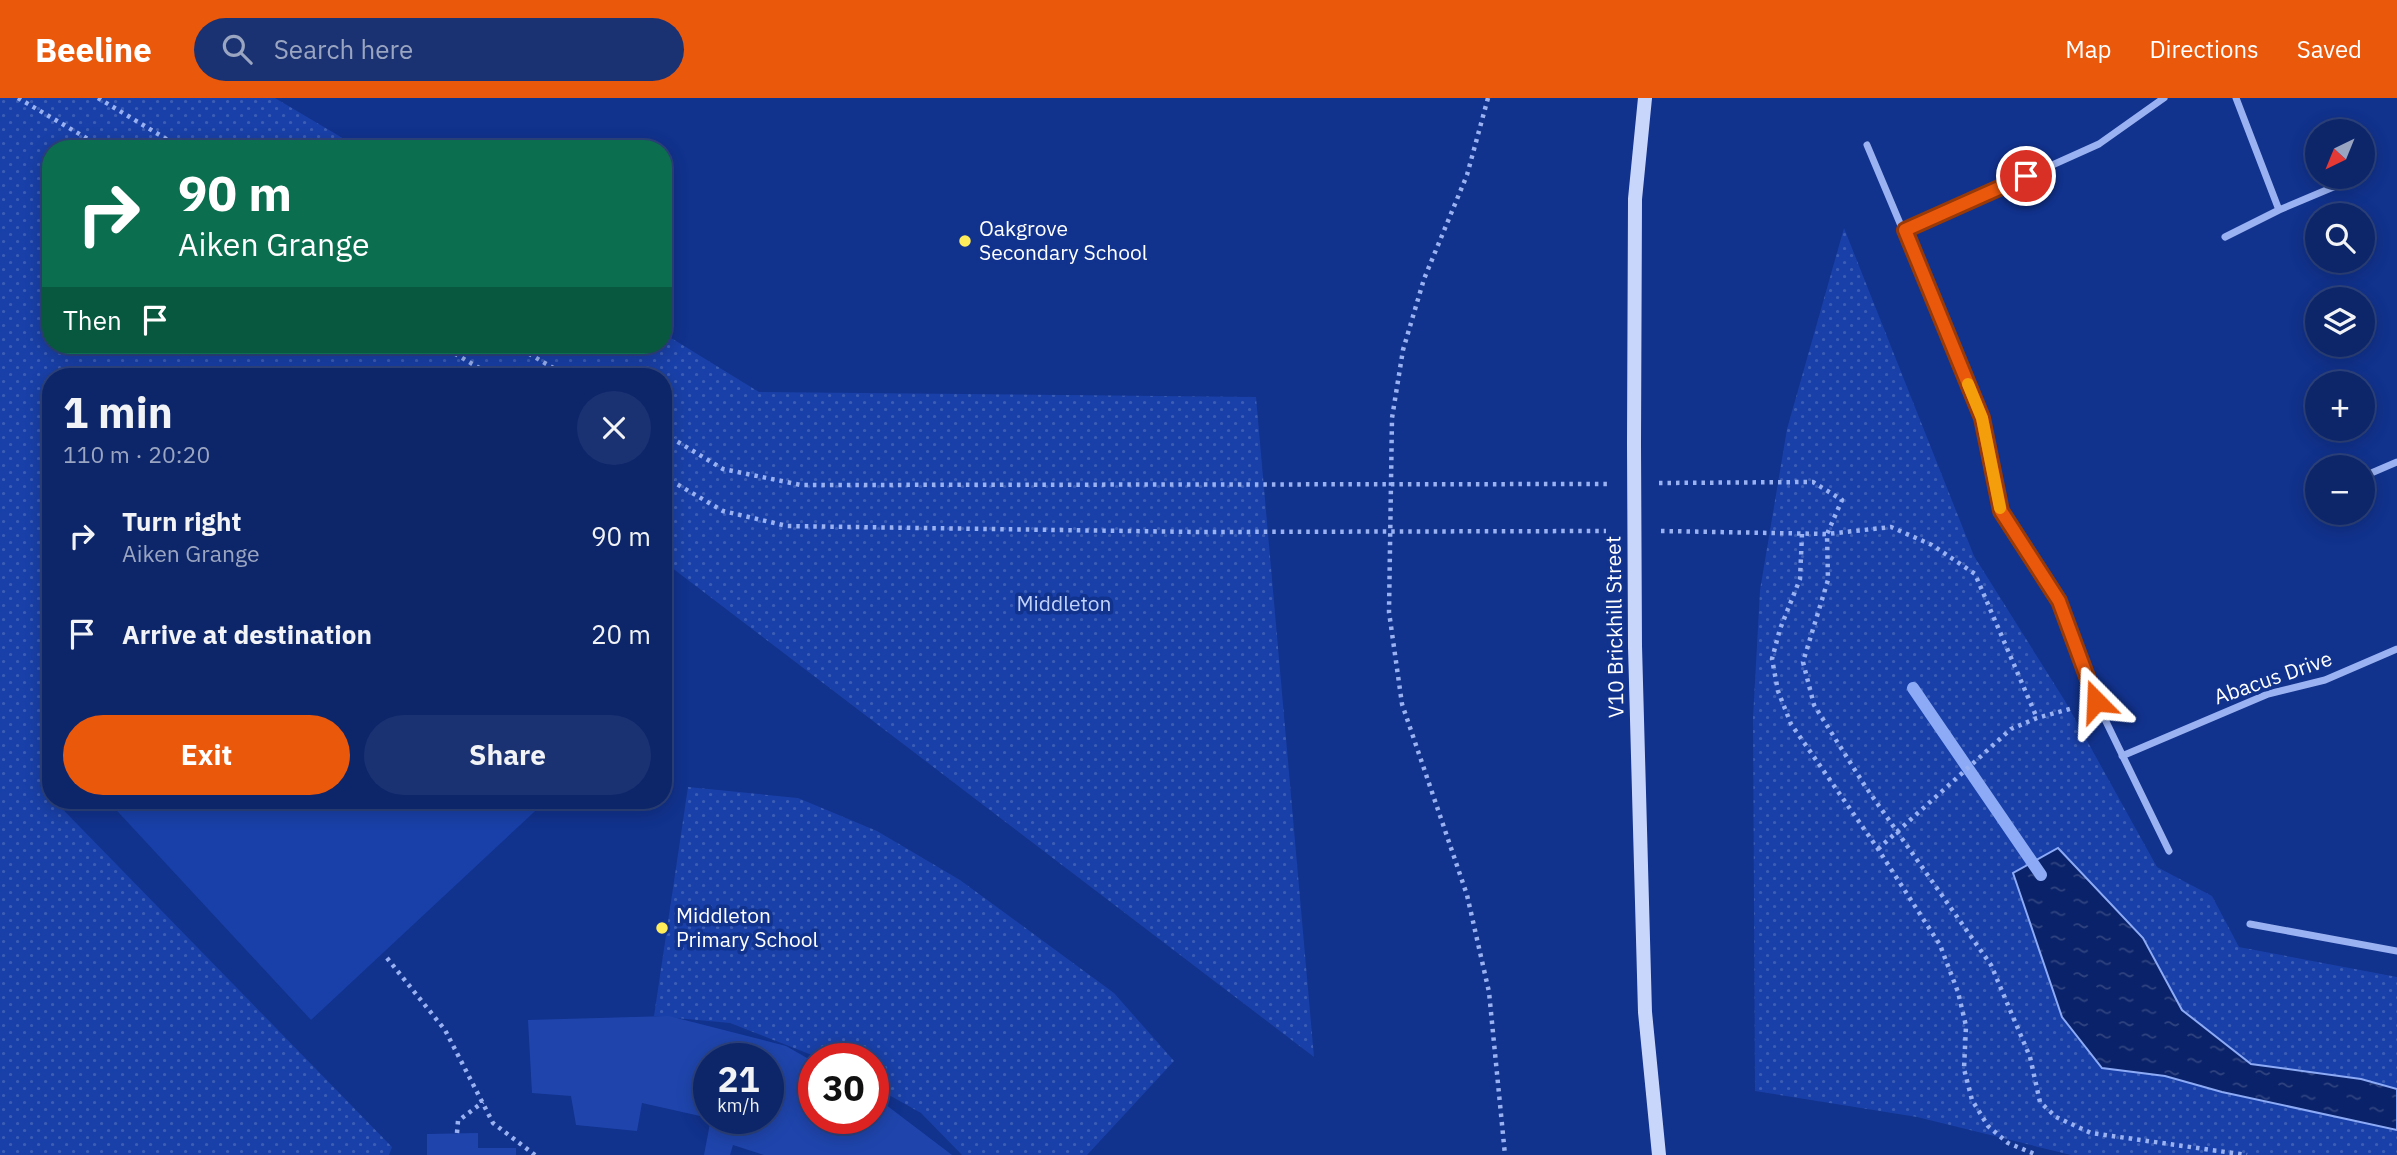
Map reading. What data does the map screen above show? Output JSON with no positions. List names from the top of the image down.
{
  "streets": {
    "street": ["V10 Brickhill Street", "Abacus Drive"]
  },
  "parks": ["Middleton"],
  "places": ["Oakgrove Secondary School", "Middleton Primary School"],
  "north": "bottom left",
  "page": {
    "header": "Beeline",
    "search": "Search here",
    "nav": ["Map", "Directions", "Saved"],
    "map_buttons": ["+", "−"],
    "turn": ["90 m", "Aiken Grange"],
    "then": "Then",
    "heading": ["1 min", "110 m · 20:20"],
    "list": [
      {
        "name": "Turn right",
        "note": "Aiken Grange",
        "value": "90 m"
      },
      {
        "name": "Arrive at destination",
        "value": "20 m"
      }
    ],
    "buttons": ["Exit", "Share"],
    "speed": "21 km/h",
    "limit": "30"
  }
}
